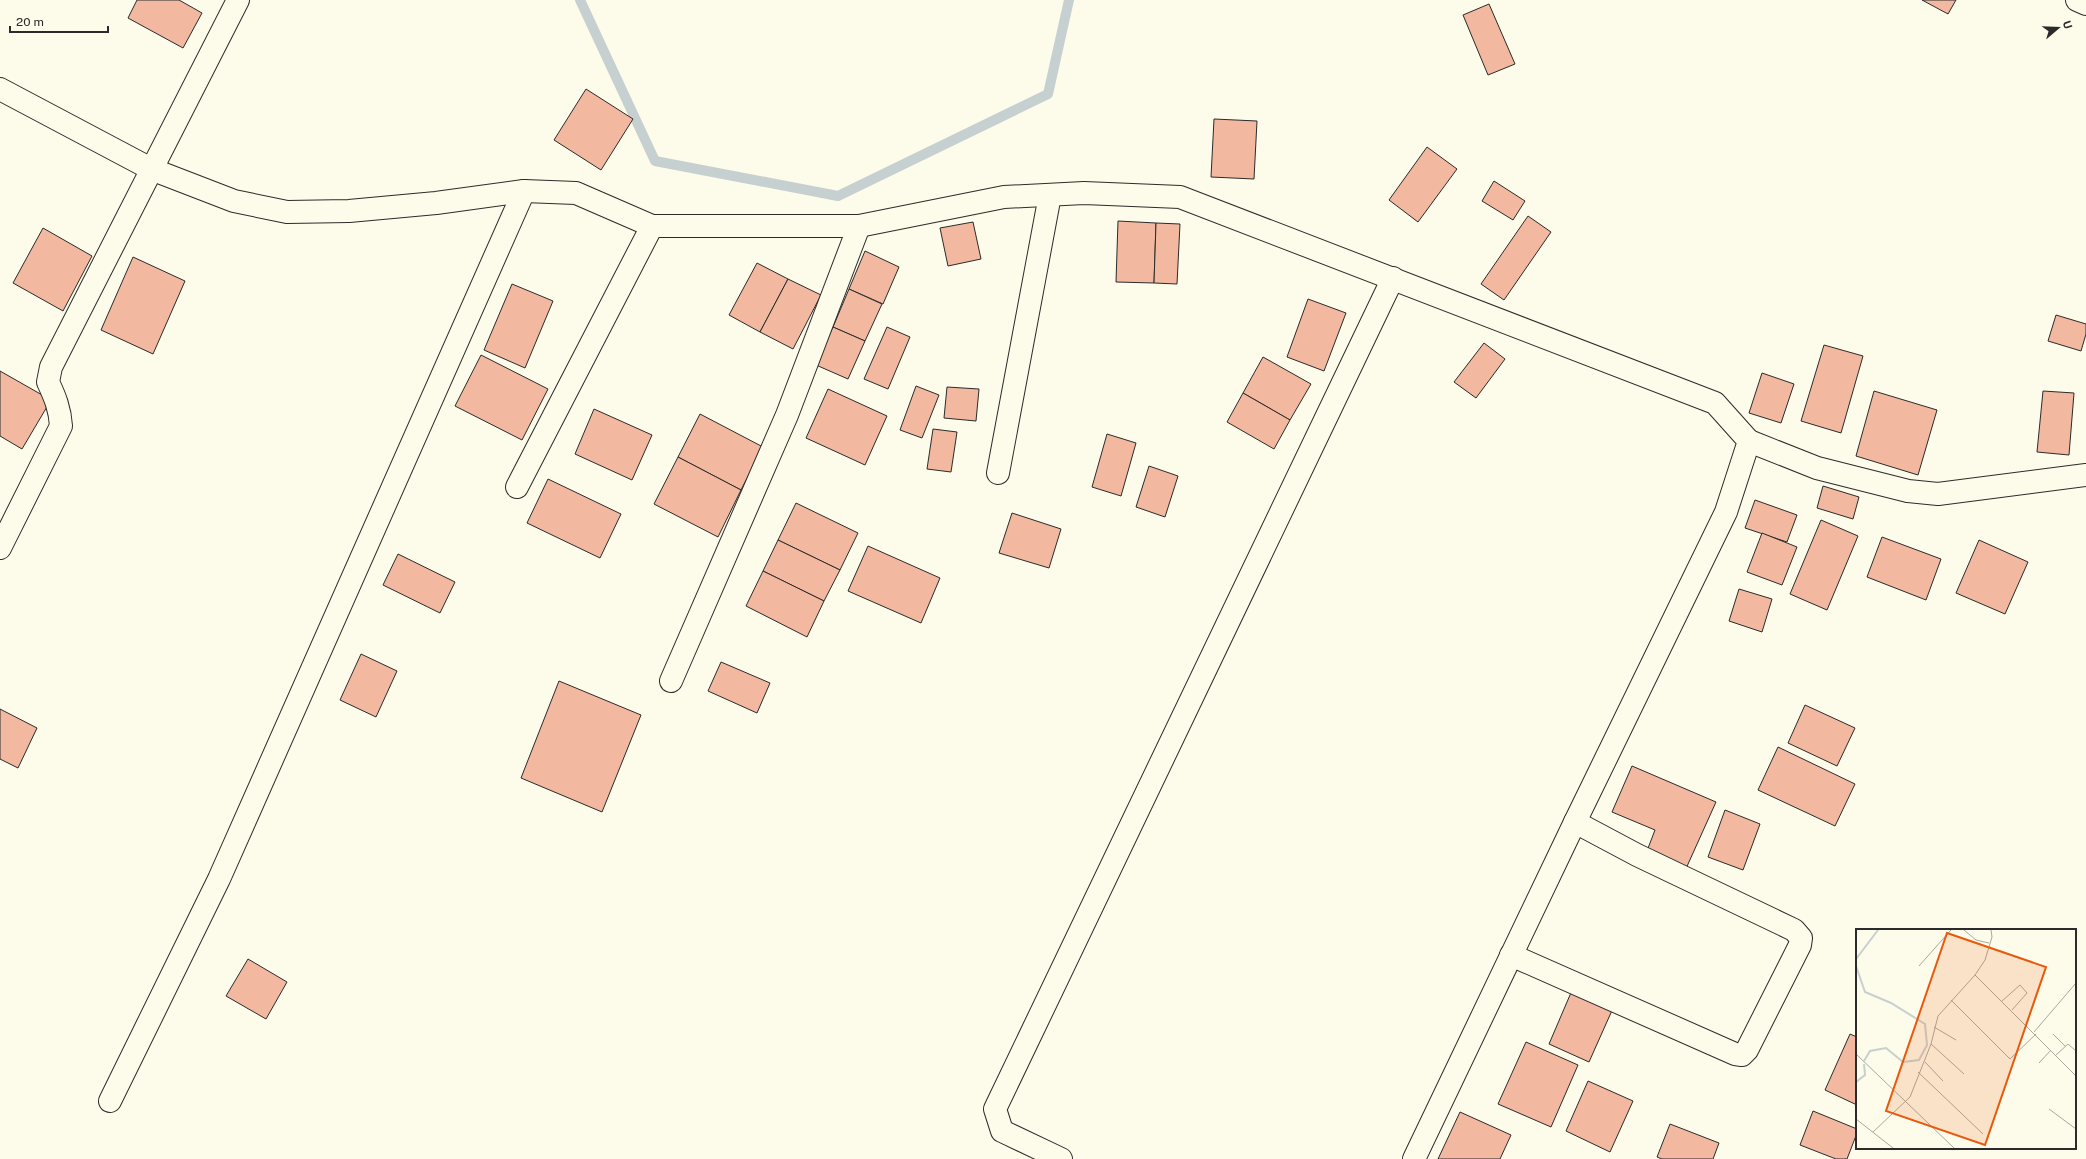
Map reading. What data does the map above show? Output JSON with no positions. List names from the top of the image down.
{
  "scale_bar": "20 m",
  "north": "right"
}
